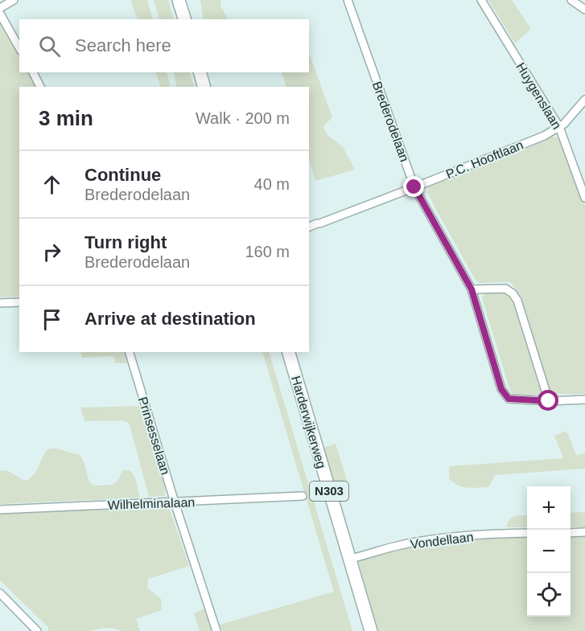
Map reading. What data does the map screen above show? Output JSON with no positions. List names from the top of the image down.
{
  "streets": {
    "main road": ["Harderwijkerweg", "N303"],
    "street": [
      "Huygenslaan",
      "Brederodelaan",
      "P.C. Hooftlaan",
      "Prinsesselaan",
      "Wilhelminalaan",
      "Vondellaan"
    ]
  },
  "crossings": [
    ["Huygenslaan", "P.C. Hooftlaan"],
    ["Brederodelaan", "P.C. Hooftlaan"],
    ["Prinsesselaan", "Wilhelminalaan"]
  ],
  "page": {
    "search": "Search here",
    "heading": ["3 min", "Walk · 200 m"],
    "list": [
      ["Continue", "Brederodelaan", "40 m"],
      ["Turn right", "Brederodelaan", "160 m"],
      "Arrive at destination"
    ],
    "map_buttons": ["+", "−"]
  }
}
